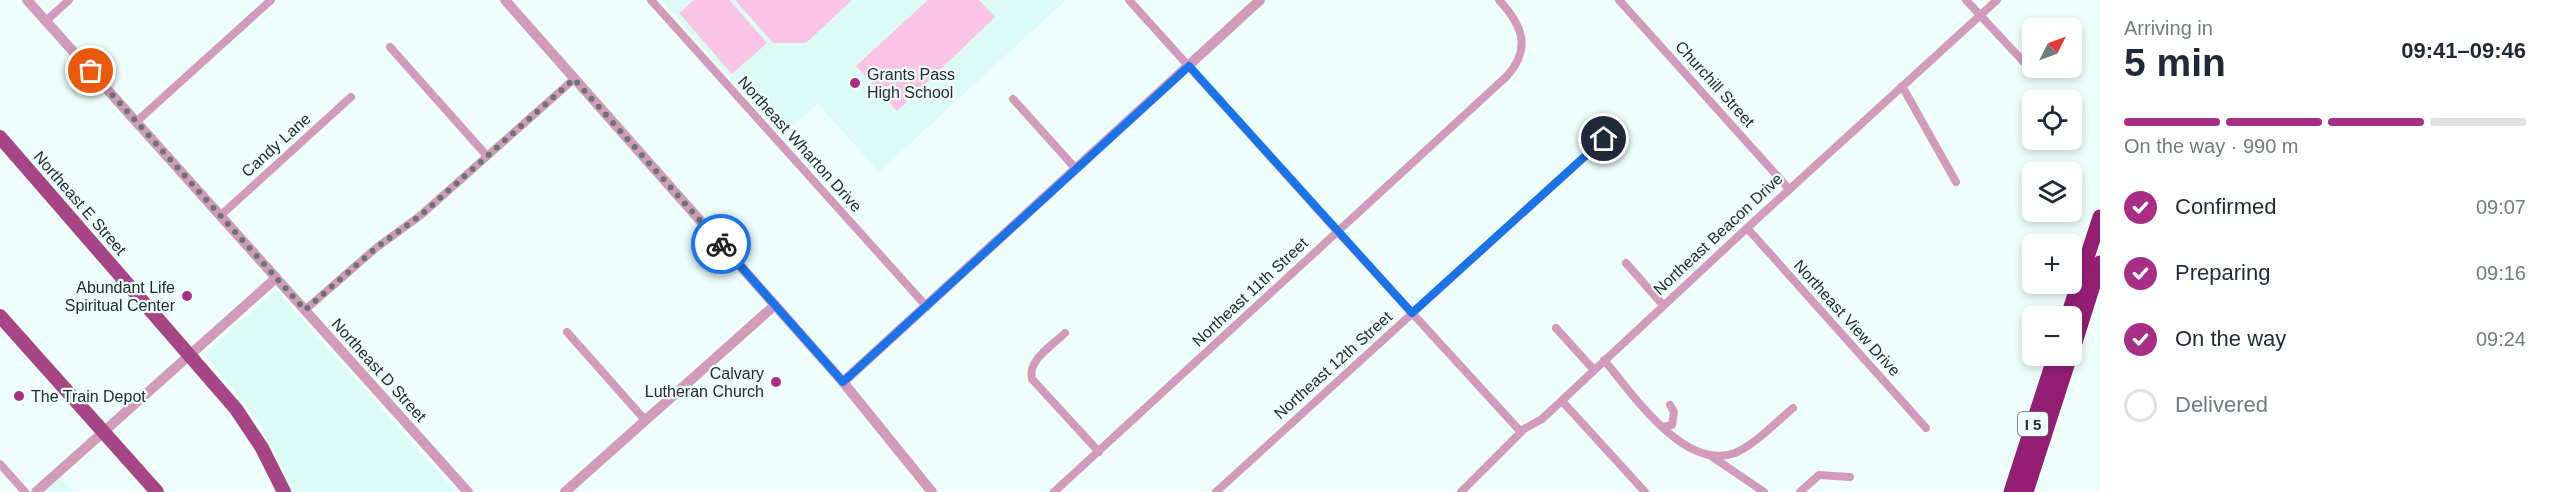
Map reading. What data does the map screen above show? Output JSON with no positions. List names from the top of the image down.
{
  "streets": {
    "highway": ["I 5"],
    "main road": ["Northeast E Street"],
    "street": [
      "Churchill Street",
      "Northeast Wharton Drive",
      "Candy Lane",
      "Northeast Beacon Drive",
      "Northeast 11th Street",
      "Northeast View Drive",
      "Northeast 12th Street",
      "Northeast D Street"
    ]
  },
  "crossings": [
    ["Churchill Street", "Northeast Beacon Drive"],
    ["Candy Lane", "Northeast D Street"],
    ["Northeast Beacon Drive", "Northeast View Drive"]
  ],
  "places": [
    "Grants Pass High School",
    "Abundant Life Spiritual Center",
    "Calvary Lutheran Church",
    "The Train Depot"
  ],
  "north": "top right",
  "page": {
    "heading": ["5 min", "Arriving in", "09:41–09:46"],
    "map_buttons": ["+", "−"],
    "bar": "On the way · 990 m",
    "list": [
      ["Confirmed", "09:07"],
      ["Preparing", "09:16"],
      ["On the way", "09:24"],
      "Delivered"
    ]
  }
}
